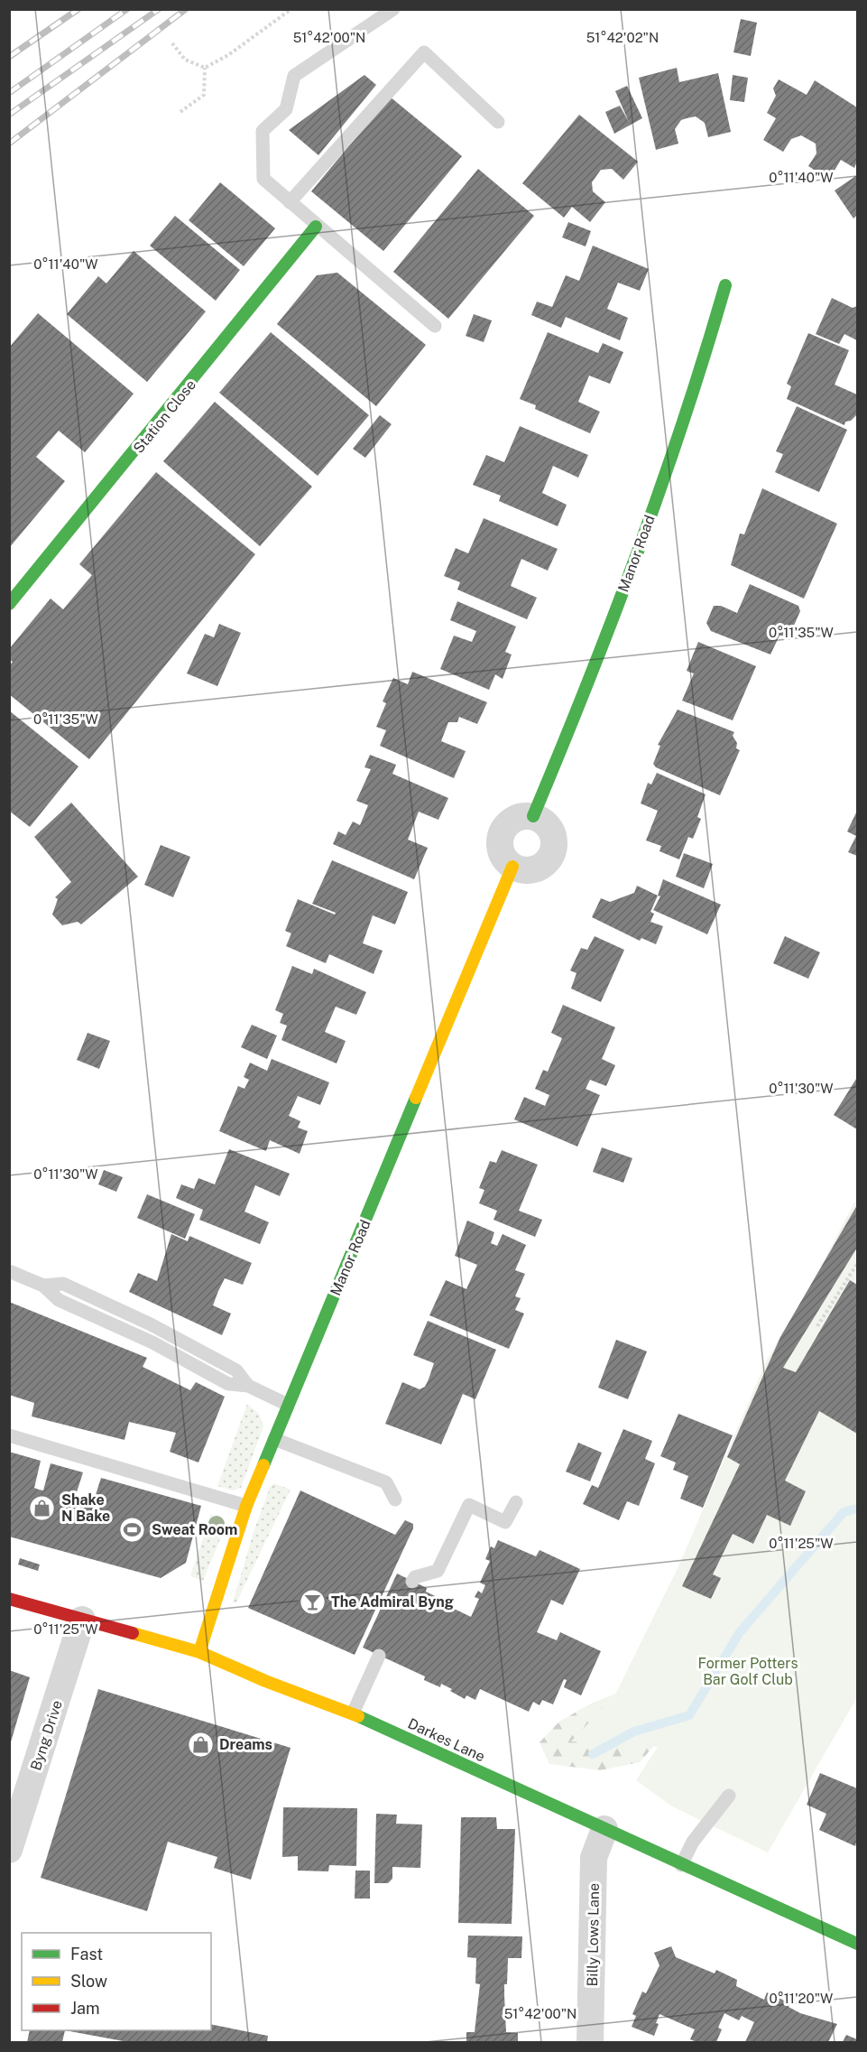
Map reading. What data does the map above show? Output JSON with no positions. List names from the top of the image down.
{
  "streets": {
    "street": [
      "Station Close",
      "Manor Road",
      "Byng Drive",
      "Darkes Lane",
      "Billy Lows Lane"
    ]
  },
  "crossings": [
    ["Manor Road", "Darkes Lane"],
    ["Byng Drive", "Darkes Lane"],
    ["Darkes Lane", "Billy Lows Lane"]
  ],
  "parks": ["Former Potters Bar Golf Club"],
  "places": {
    "shop": ["Shake N Bake", "Dreams"],
    "sports": ["Sweat Room"],
    "bar": ["The Admiral Byng"]
  },
  "legend": ["Fast", "Slow", "Jam"],
  "coordinates": [
    "51°42'00\"N",
    "51°42'02\"N",
    "0°11'40\"W",
    "0°11'35\"W",
    "0°11'30\"W",
    "0°11'25\"W",
    "0°11'20\"W"
  ]
}
